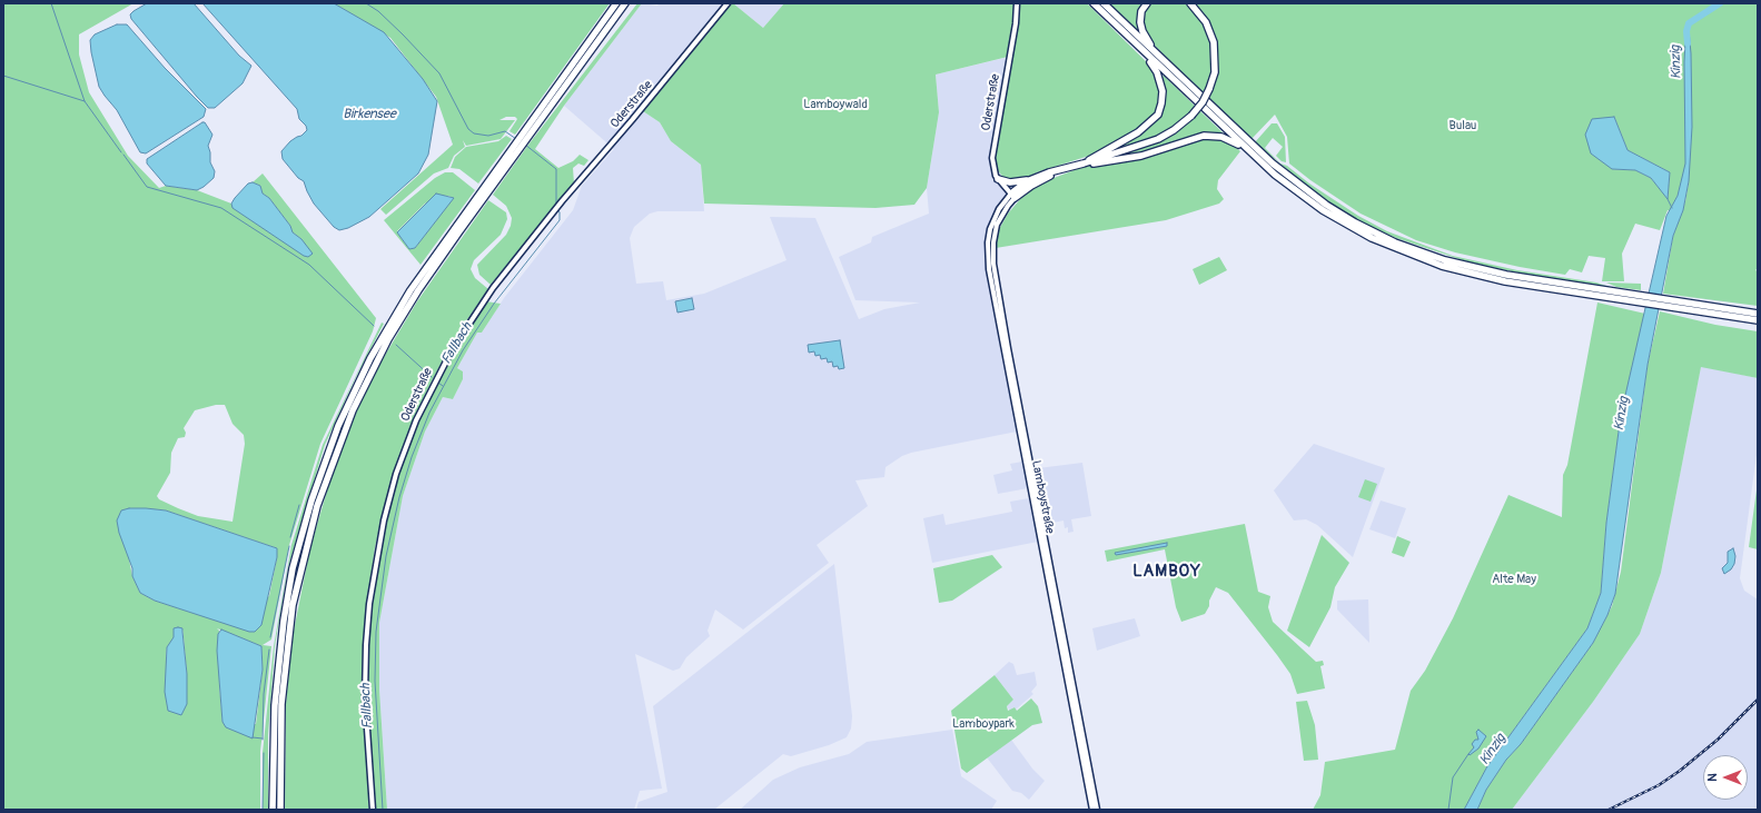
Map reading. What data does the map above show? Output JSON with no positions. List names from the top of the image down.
{
  "streets": {
    "main road": ["Oderstraße", "Lamboystraße"]
  },
  "crossings": [
    ["Oderstraße", "Lamboystraße"]
  ],
  "districts": ["LAMBOY"],
  "water": ["Kinzig", "Birkensee", "Fallbach"],
  "parks": [
    "Lamboywald",
    "Bulau",
    "Alte May",
    "Lamboypark"
  ],
  "north": "left"
}
